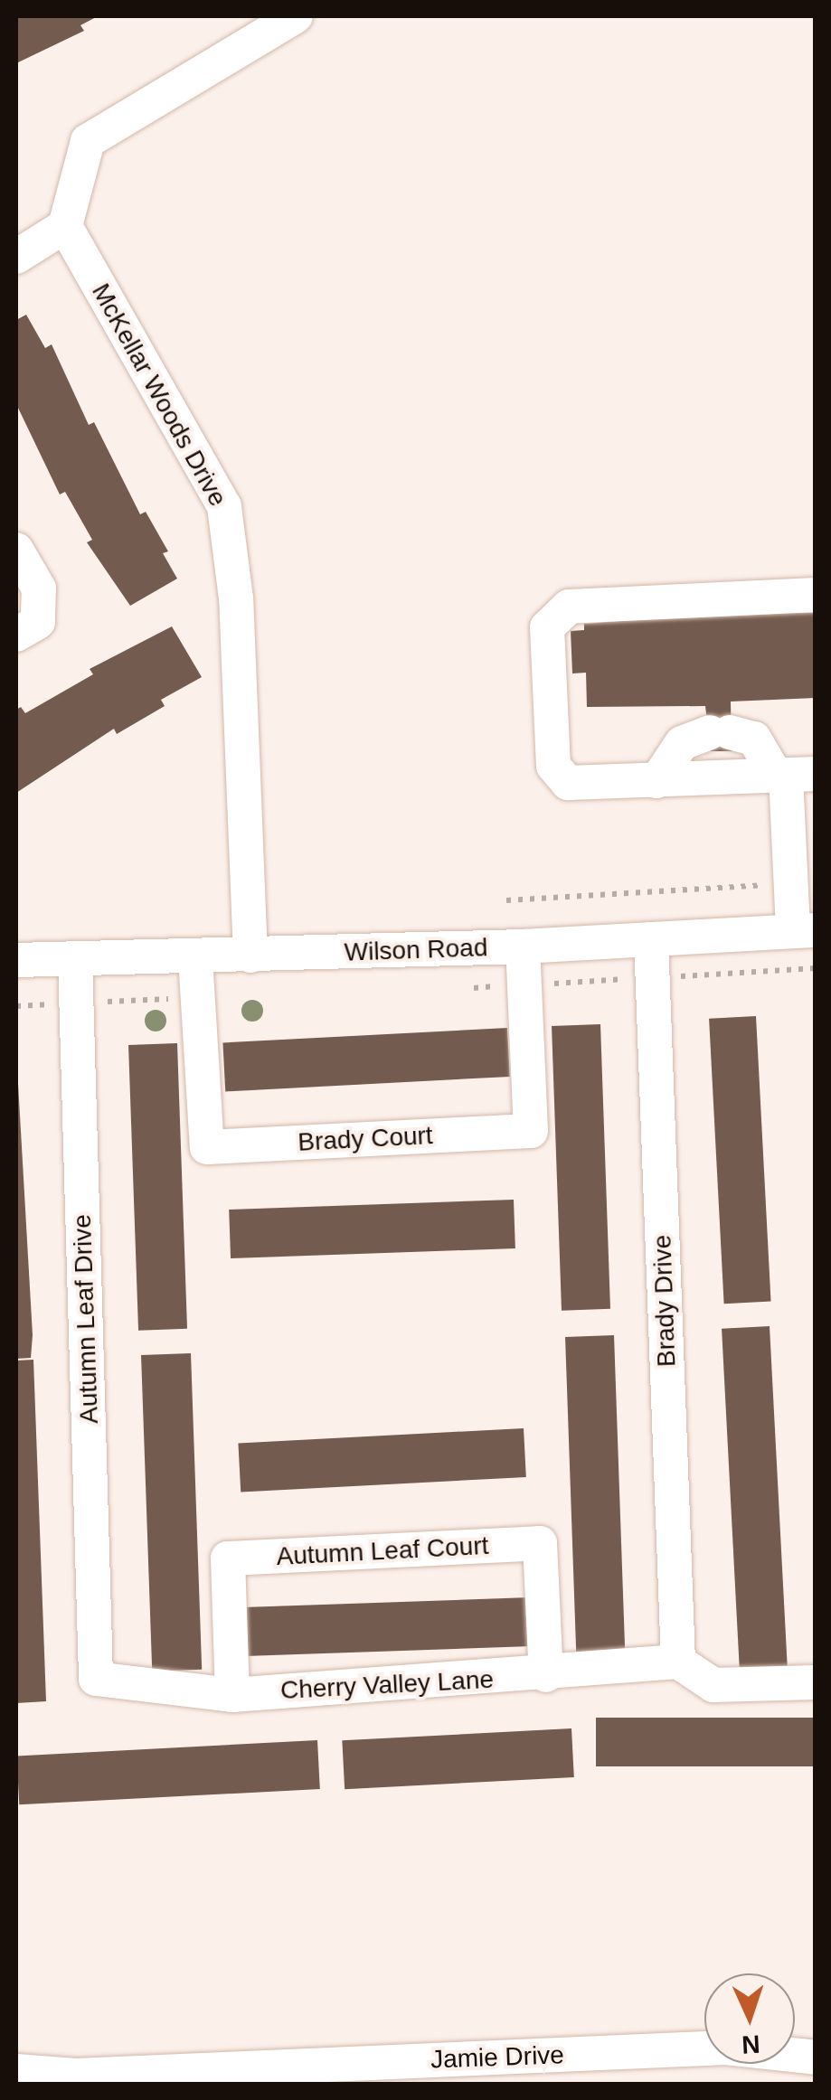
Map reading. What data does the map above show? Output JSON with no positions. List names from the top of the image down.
{
  "streets": {
    "street": [
      "McKellar Woods Drive",
      "Wilson Road",
      "Brady Court",
      "Brady Drive",
      "Autumn Leaf Drive",
      "Autumn Leaf Court",
      "Cherry Valley Lane",
      "Jamie Drive"
    ]
  },
  "crossings": [
    ["McKellar Woods Drive", "Wilson Road"],
    ["Wilson Road", "Brady Court"],
    ["Wilson Road", "Brady Drive"],
    ["Wilson Road", "Autumn Leaf Drive"],
    ["Brady Drive", "Cherry Valley Lane"],
    ["Autumn Leaf Drive", "Cherry Valley Lane"],
    ["Autumn Leaf Court", "Cherry Valley Lane"]
  ],
  "north": "bottom"
}
